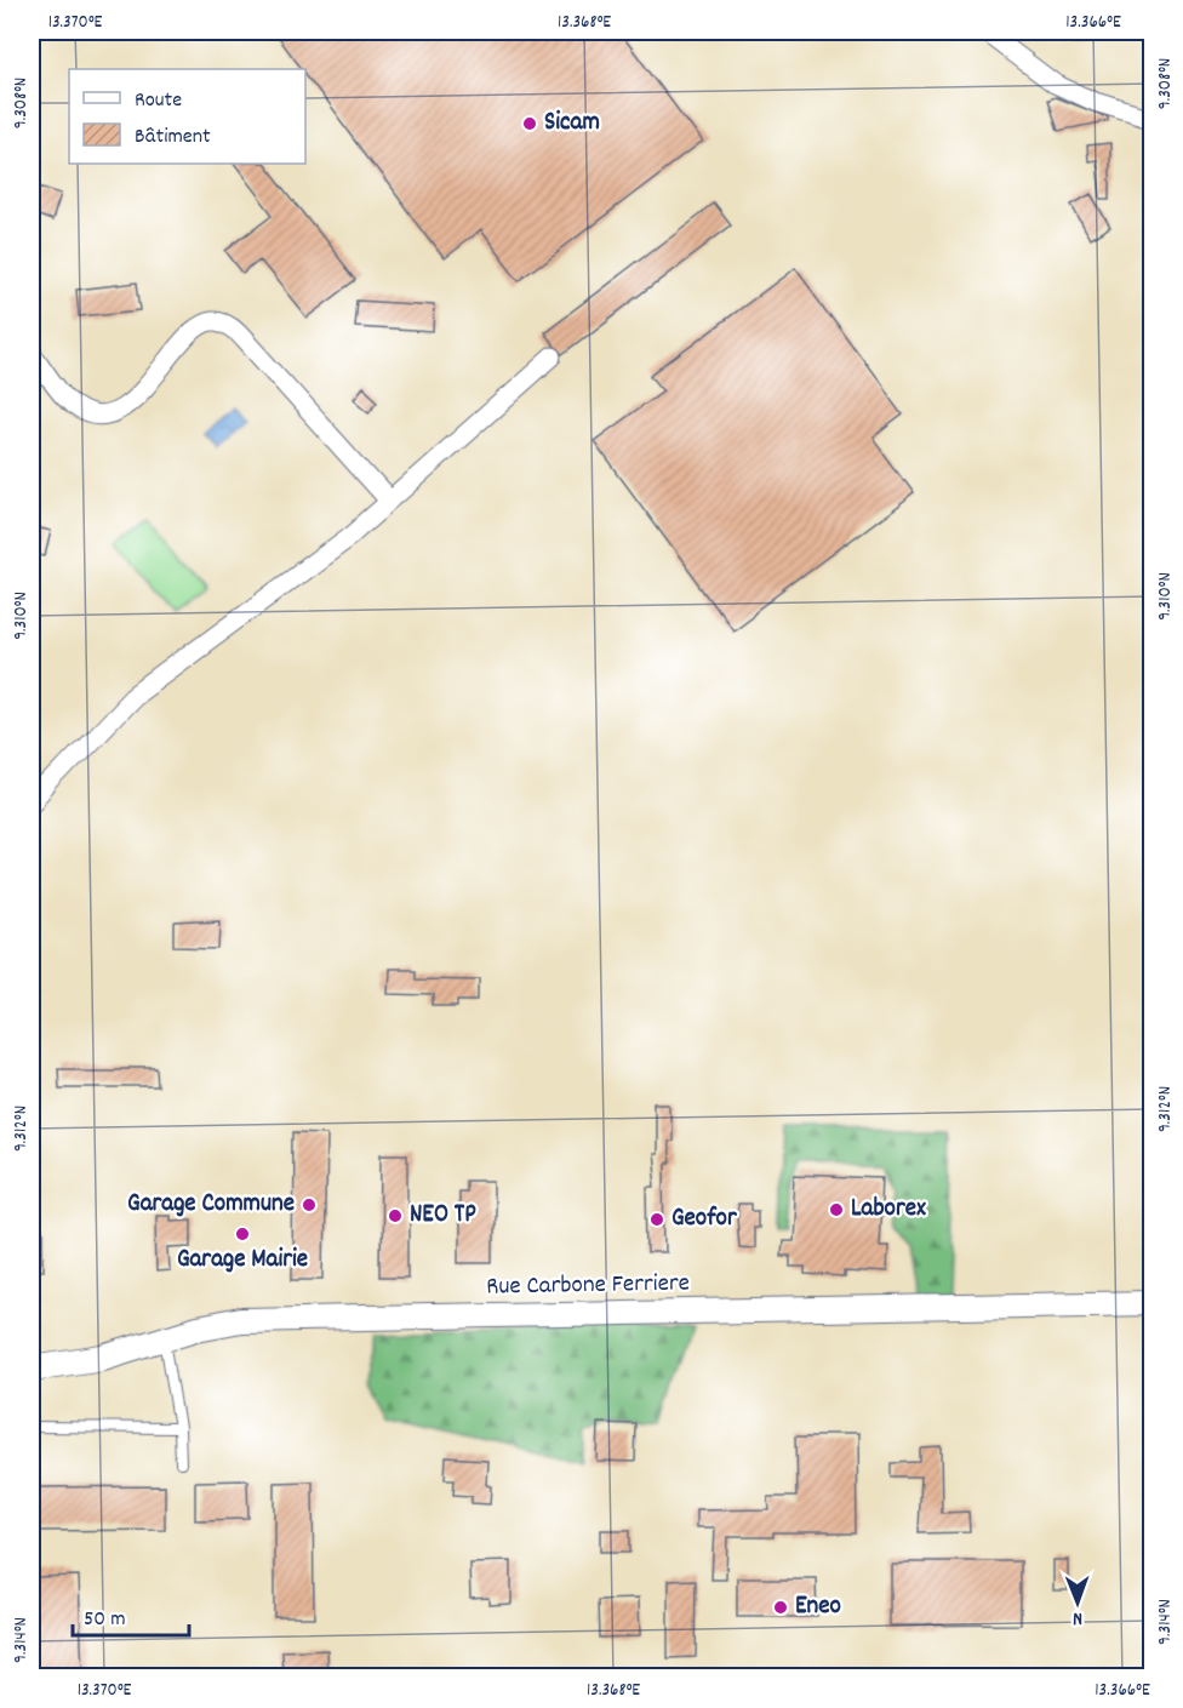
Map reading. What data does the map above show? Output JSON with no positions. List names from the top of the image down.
{
  "streets": {
    "street": ["Rue Carbone Ferriere"]
  },
  "places": [
    "Sicam",
    "Garage Commune",
    "Laborex",
    "NEO TP",
    "Geofor",
    "Garage Mairie",
    "Eneo"
  ],
  "legend": ["Route", "Bâtiment"],
  "scale_bar": "50 m",
  "north": "bottom",
  "coordinates": [
    "13.370°E",
    "13.368°E",
    "13.366°E",
    "9.308°N",
    "9.310°N",
    "9.312°N",
    "9.314°N"
  ]
}
